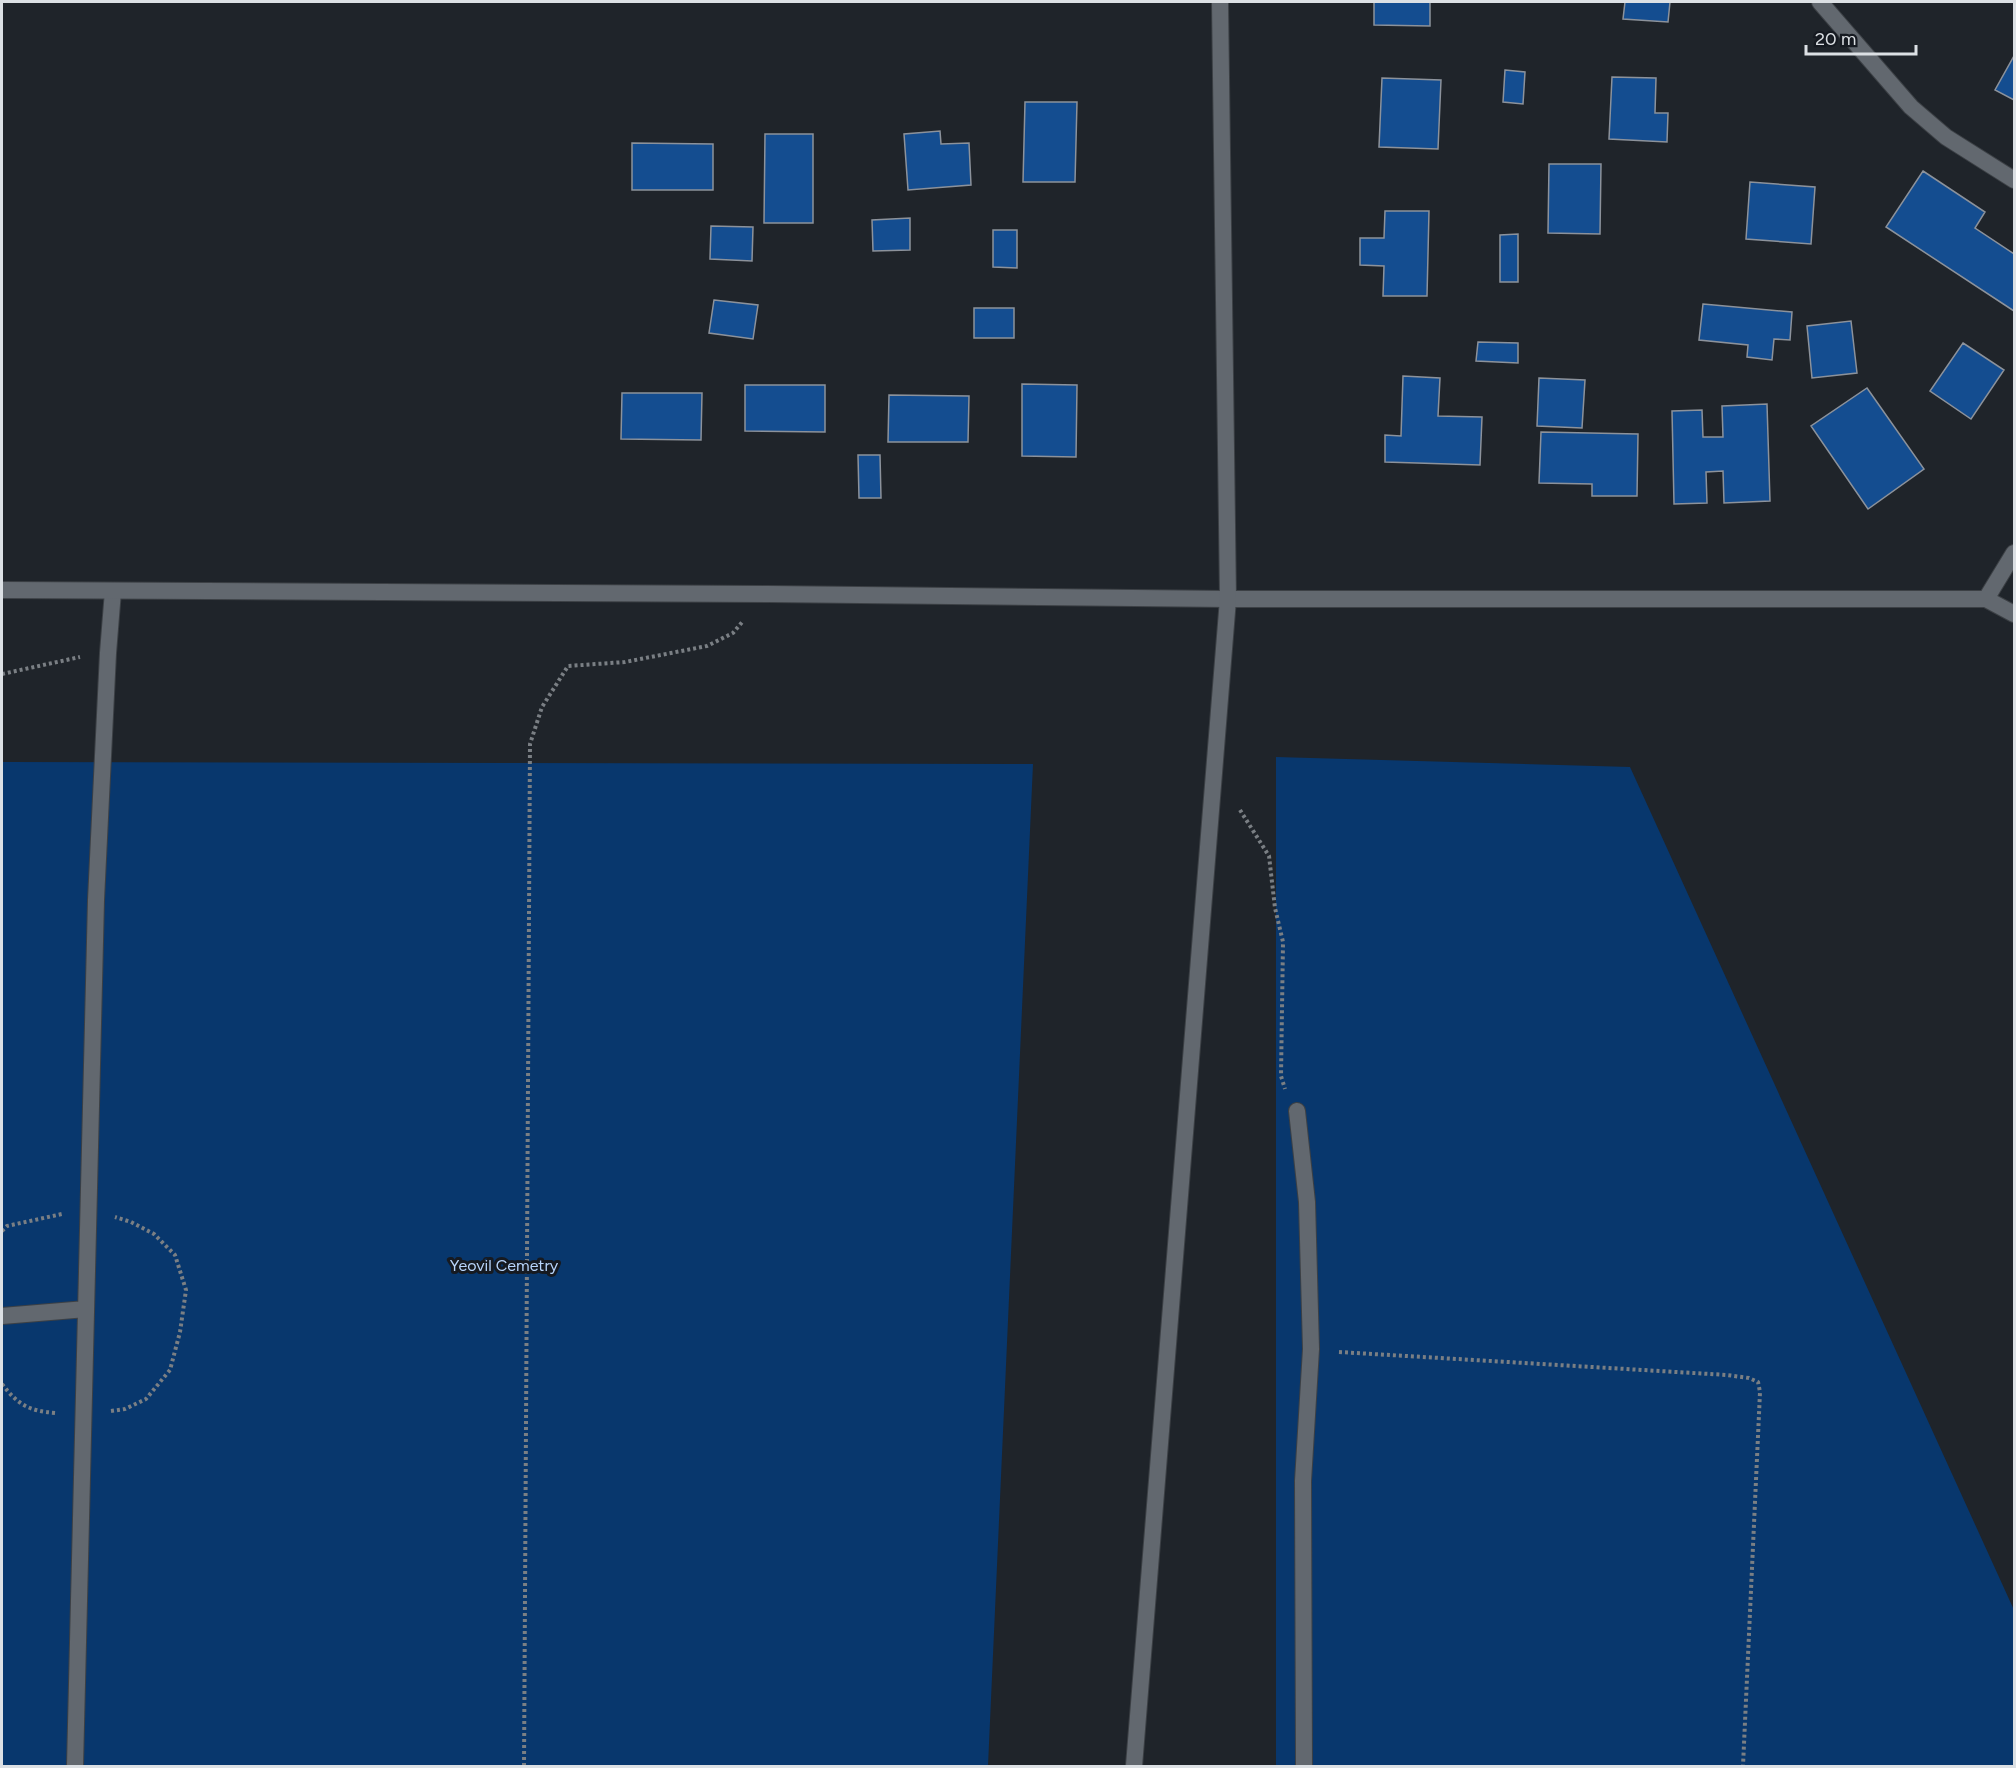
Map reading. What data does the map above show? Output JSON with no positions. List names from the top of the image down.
{
  "parks": ["Yeovil Cemetry"],
  "scale_bar": "20 m"
}
